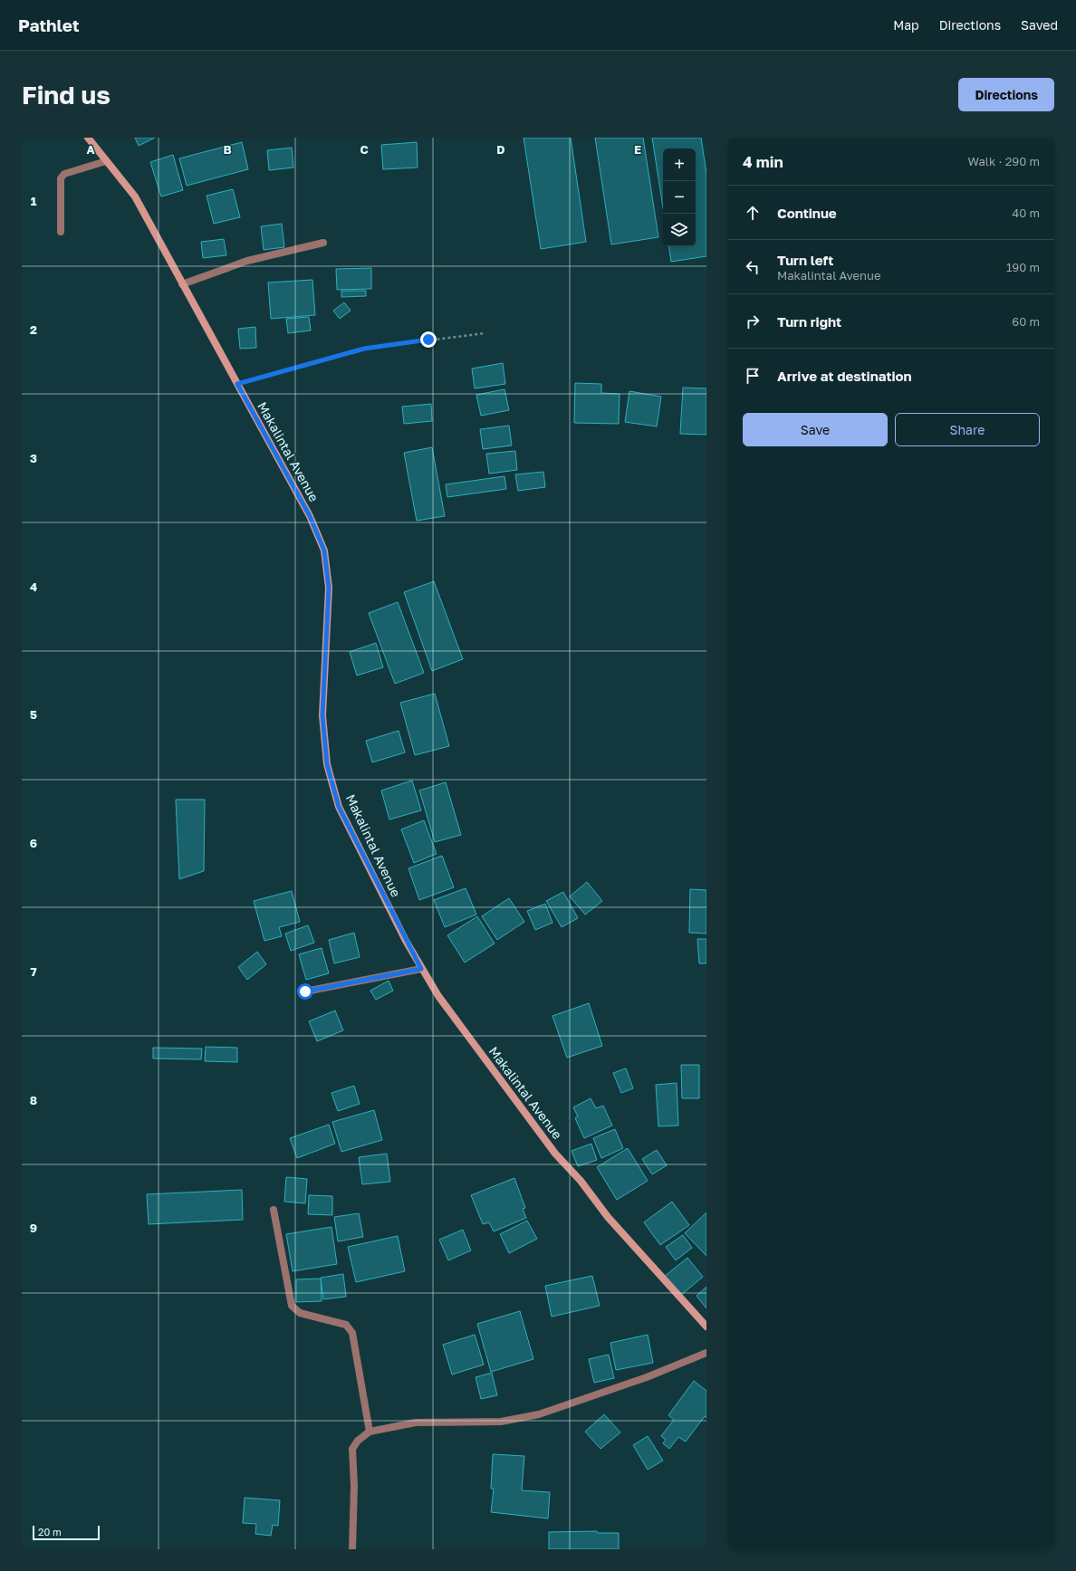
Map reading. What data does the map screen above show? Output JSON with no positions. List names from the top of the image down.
{
  "streets": {
    "main road": ["Makalintal Avenue"]
  },
  "scale_bar": "20 m",
  "page": {
    "header": "Pathlet",
    "nav": ["Map", "Directions", "Saved"],
    "buttons": [
      "Directions",
      ["Save", "Share"]
    ],
    "title": "Find us",
    "heading": ["4 min", "Walk · 290 m"],
    "map_buttons": ["+", "−"],
    "list": [
      ["Continue", "40 m"],
      ["Turn left", "Makalintal Avenue", "190 m"],
      ["Turn right", "60 m"],
      "Arrive at destination"
    ],
    "scale": "20 m"
  },
  "grid": {
    "columns": [
      "A",
      "B",
      "C",
      "D",
      "E"
    ],
    "rows": [
      "1",
      "2",
      "3",
      "4",
      "5",
      "6",
      "7",
      "8",
      "9"
    ]
  }
}
